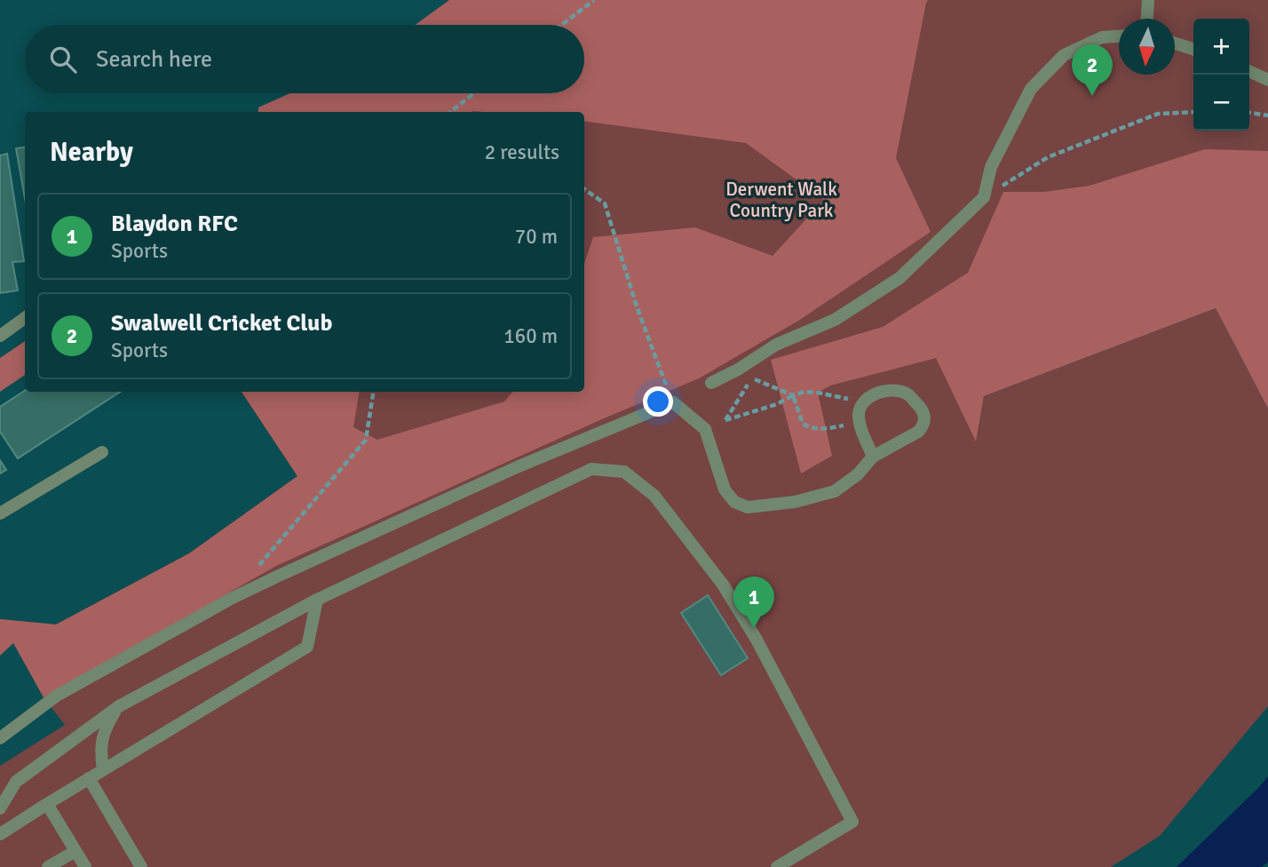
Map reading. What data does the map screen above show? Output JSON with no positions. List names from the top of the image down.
{
  "parks": ["Derwent Walk Country Park"],
  "north": "bottom",
  "page": {
    "map_buttons": ["+", "−"],
    "search": "Search here",
    "pins": ["2", "1"],
    "heading": ["Nearby", "2 results"],
    "list": [
      {
        "mark": "1",
        "name": "Blaydon RFC",
        "note": "Sports",
        "value": "70 m"
      },
      {
        "mark": "2",
        "name": "Swalwell Cricket Club",
        "note": "Sports",
        "value": "160 m"
      }
    ]
  }
}
